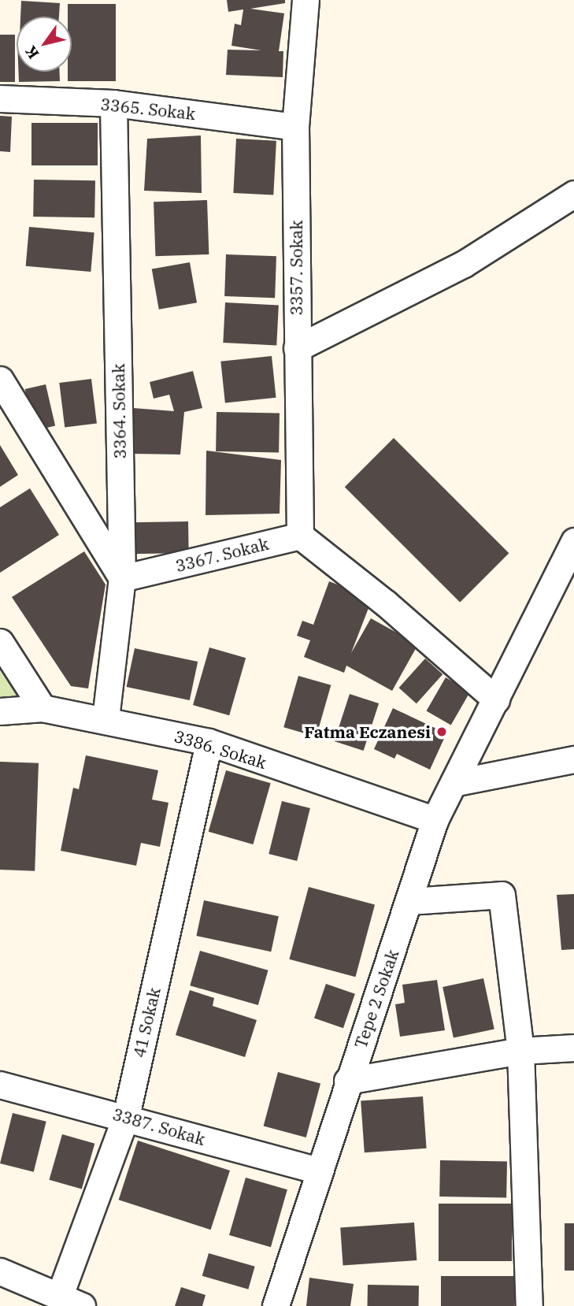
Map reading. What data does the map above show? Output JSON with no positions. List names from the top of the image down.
{
  "streets": {
    "street": [
      "3365. Sokak",
      "3357. Sokak",
      "3364. Sokak",
      "3367. Sokak",
      "3386. Sokak",
      "Tepe 2 Sokak",
      "41 Sokak",
      "3387. Sokak"
    ]
  },
  "crossings": [
    ["3365. Sokak", "3357. Sokak"],
    ["3365. Sokak", "3364. Sokak"],
    ["3357. Sokak", "3367. Sokak"],
    ["3364. Sokak", "3367. Sokak"],
    ["3364. Sokak", "3386. Sokak"],
    ["3386. Sokak", "Tepe 2 Sokak"],
    ["3386. Sokak", "41 Sokak"],
    ["Tepe 2 Sokak", "3387. Sokak"],
    ["41 Sokak", "3387. Sokak"]
  ],
  "places": ["Fatma Eczanesi"],
  "north": "bottom left"
}
